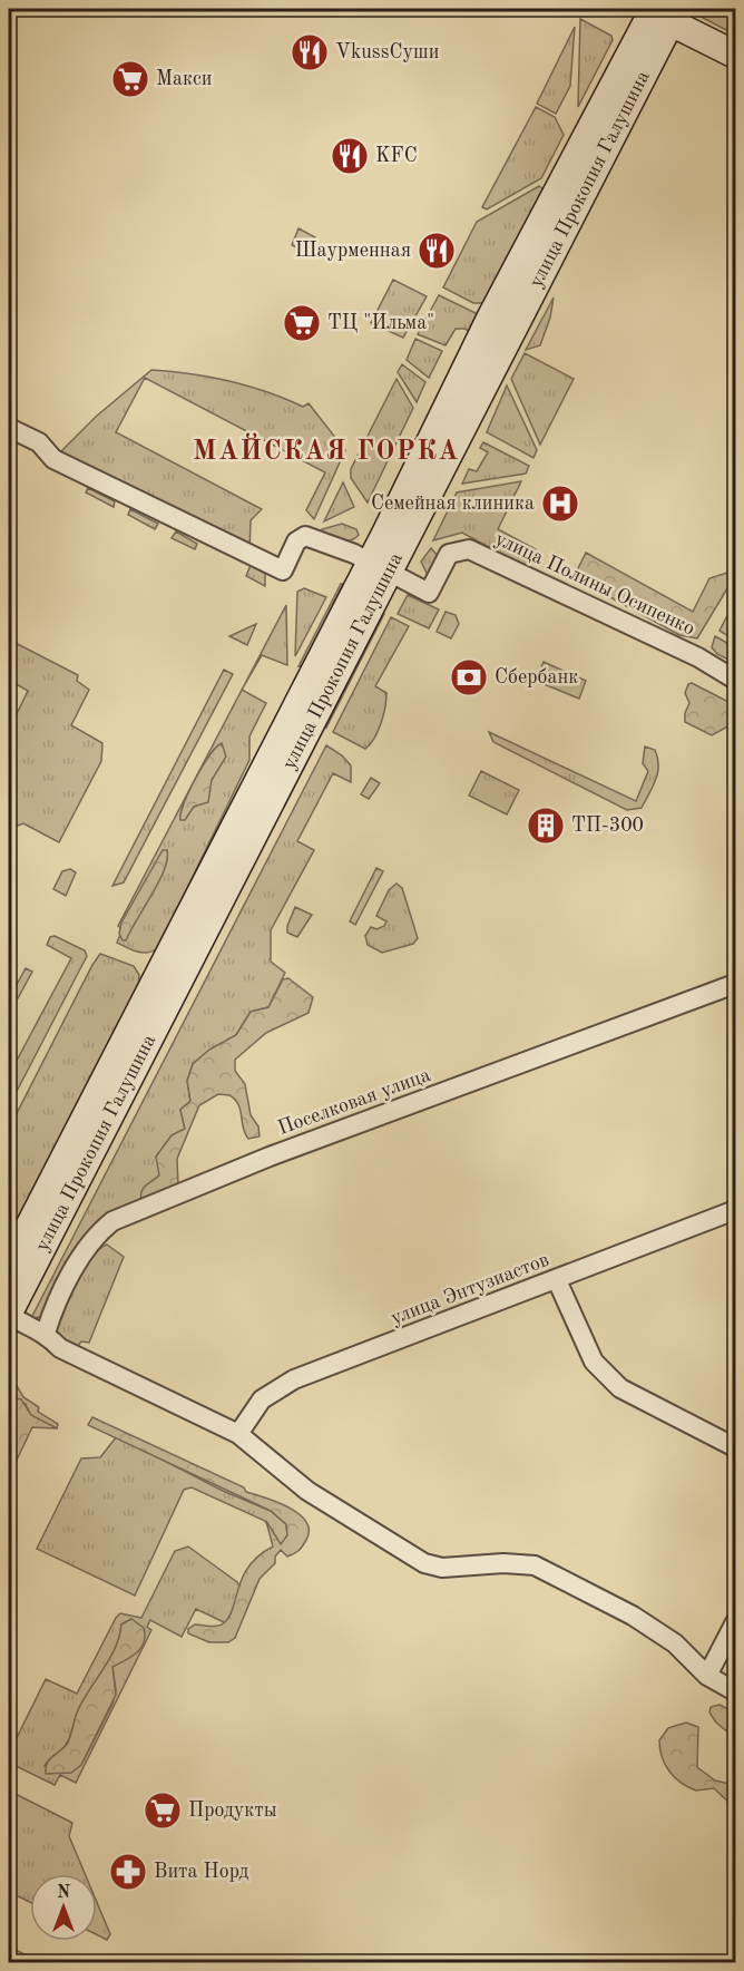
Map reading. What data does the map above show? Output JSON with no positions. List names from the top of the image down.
{
  "streets": {
    "main road": ["улица Прокопия Галушина"],
    "street": ["улица Полины Осипенко", "Поселковая улица", "улица Энтузиастов"]
  },
  "crossings": [
    ["улица Прокопия Галушина", "улица Полины Осипенко"]
  ],
  "districts": ["МАЙСКАЯ ГОРКА"],
  "places": {
    "restaurant": ["VkussСуши", "KFC", "Шаурменная"],
    "supermarket": ["Макси", "ТЦ \"Ильма\"", "Продукты"],
    "hospital": ["Семейная клиника"],
    "bank": ["Сбербанк"],
    "building": ["ТП-300"],
    "pharmacy": ["Вита Норд"]
  },
  "north": "top"
}
